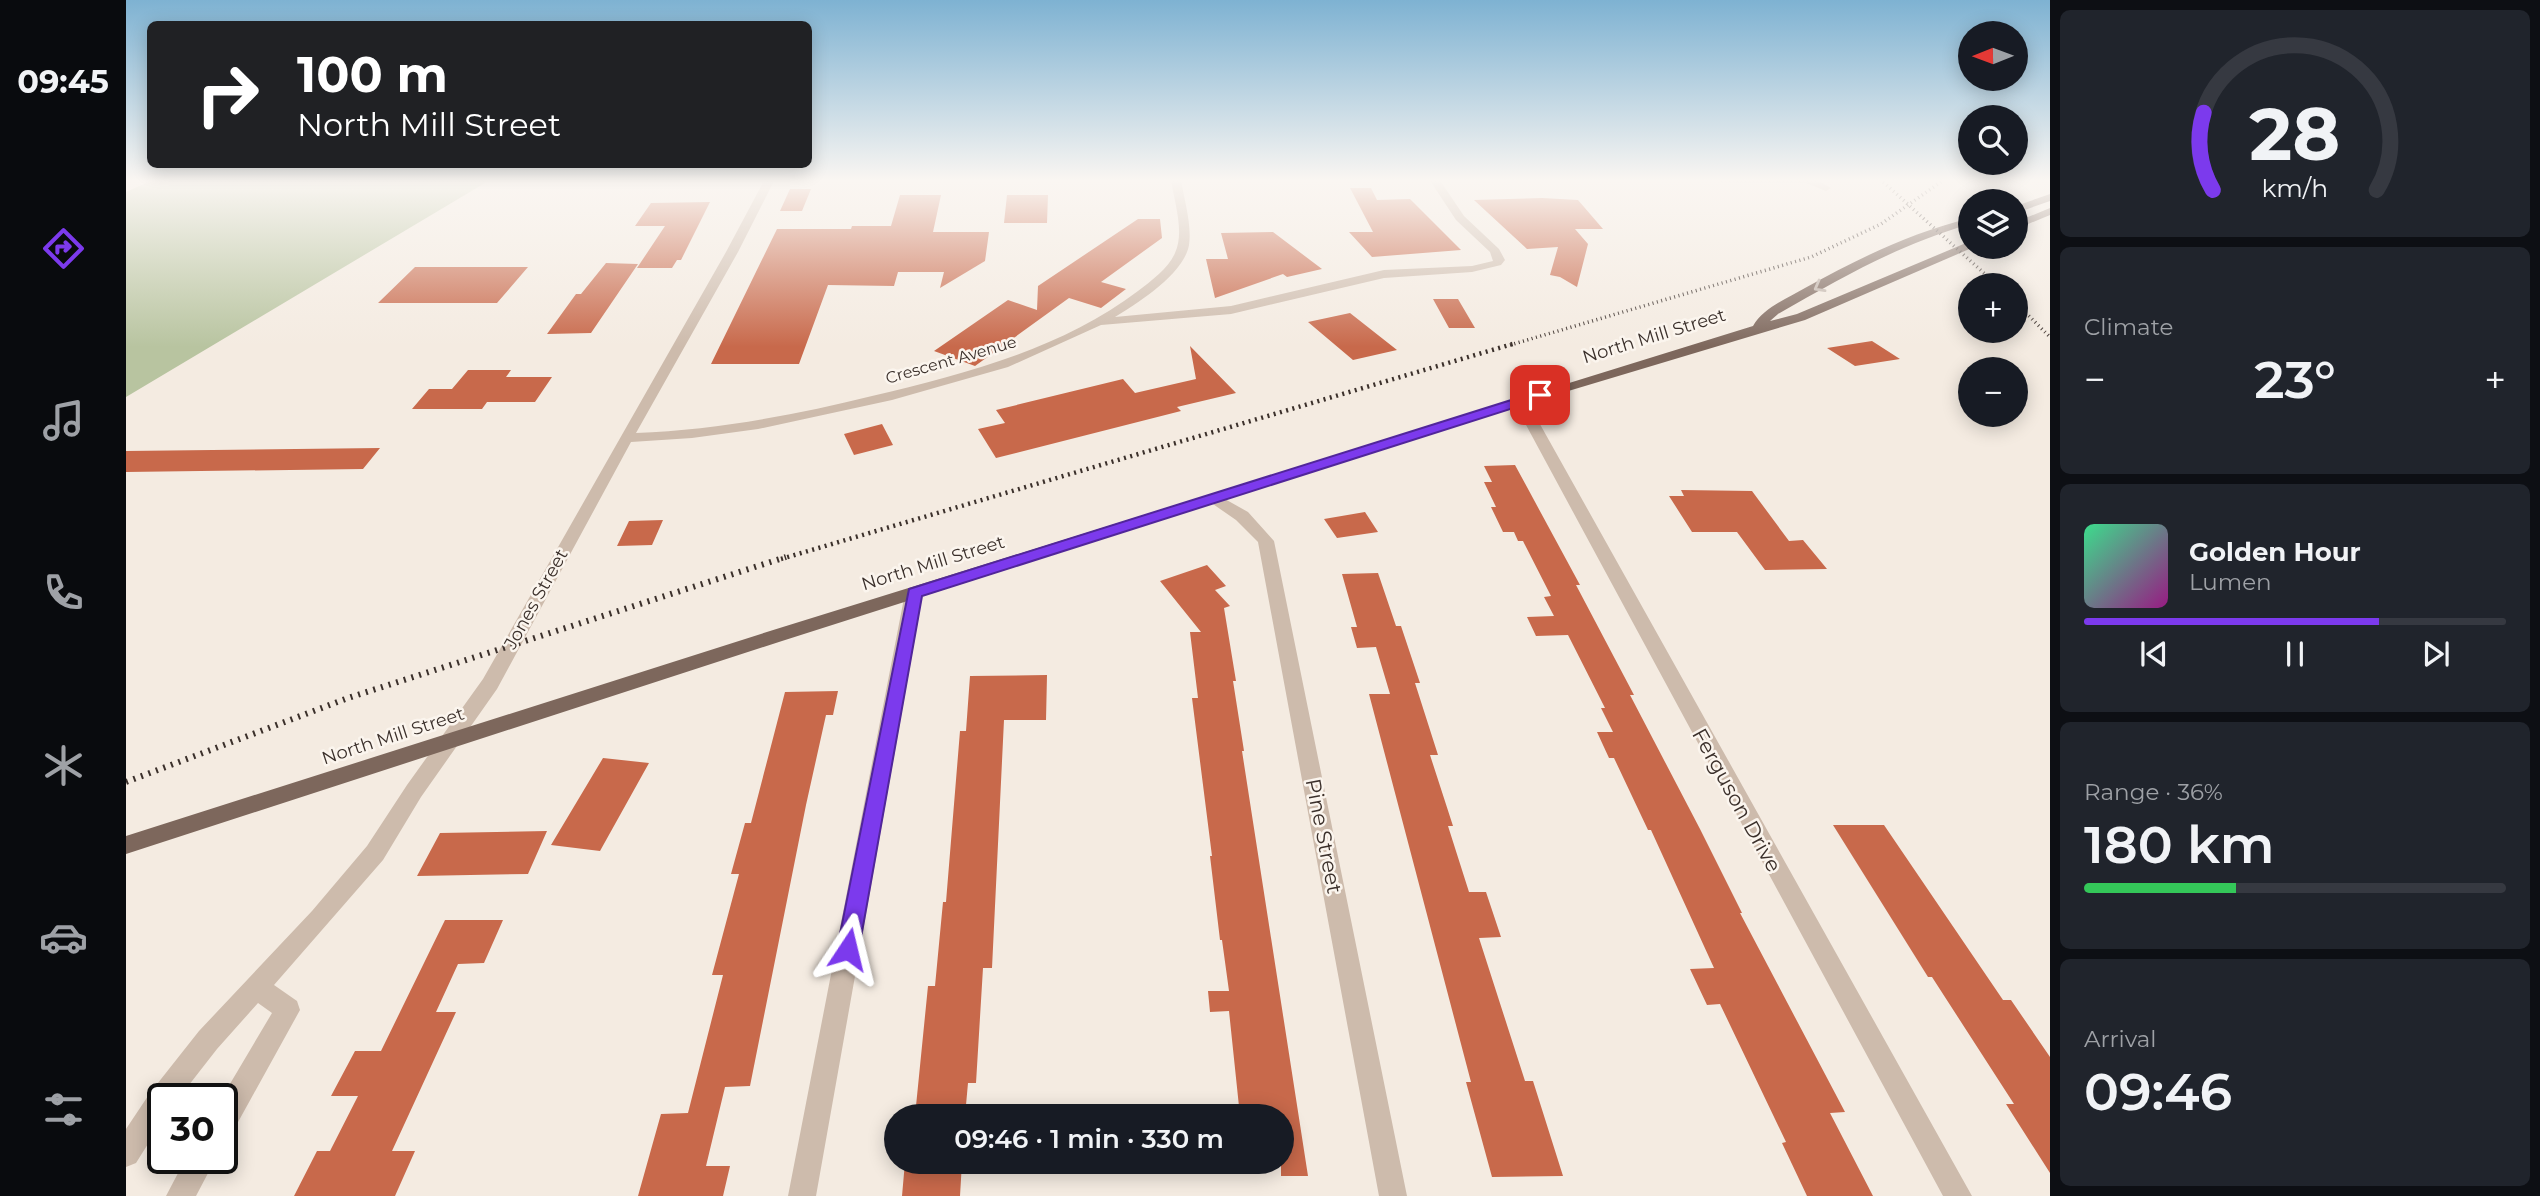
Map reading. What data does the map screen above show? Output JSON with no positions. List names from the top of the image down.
{
  "streets": {
    "main road": ["North Mill Street"],
    "street": [
      "Crescent Avenue",
      "Jones Street",
      "Ferguson Drive",
      "Pine Street"
    ]
  },
  "crossings": [
    ["North Mill Street", "Jones Street"],
    ["North Mill Street", "Ferguson Drive"],
    ["North Mill Street", "Pine Street"],
    ["Crescent Avenue", "Jones Street"]
  ],
  "north": "left",
  "page": {
    "tabs": "09:45",
    "map_buttons": ["+", "−"],
    "turn": ["100 m", "North Mill Street"],
    "tile": [
      "Climate",
      ["Range · 36%", "180 km"],
      ["Arrival", "09:46"]
    ],
    "heat": ["−", "23°", "+"],
    "song": ["Golden Hour", "Lumen"],
    "limit": "30",
    "trip": "09:46 · 1 min · 330 m",
    "gauge": ["28", "km/h"]
  }
}
